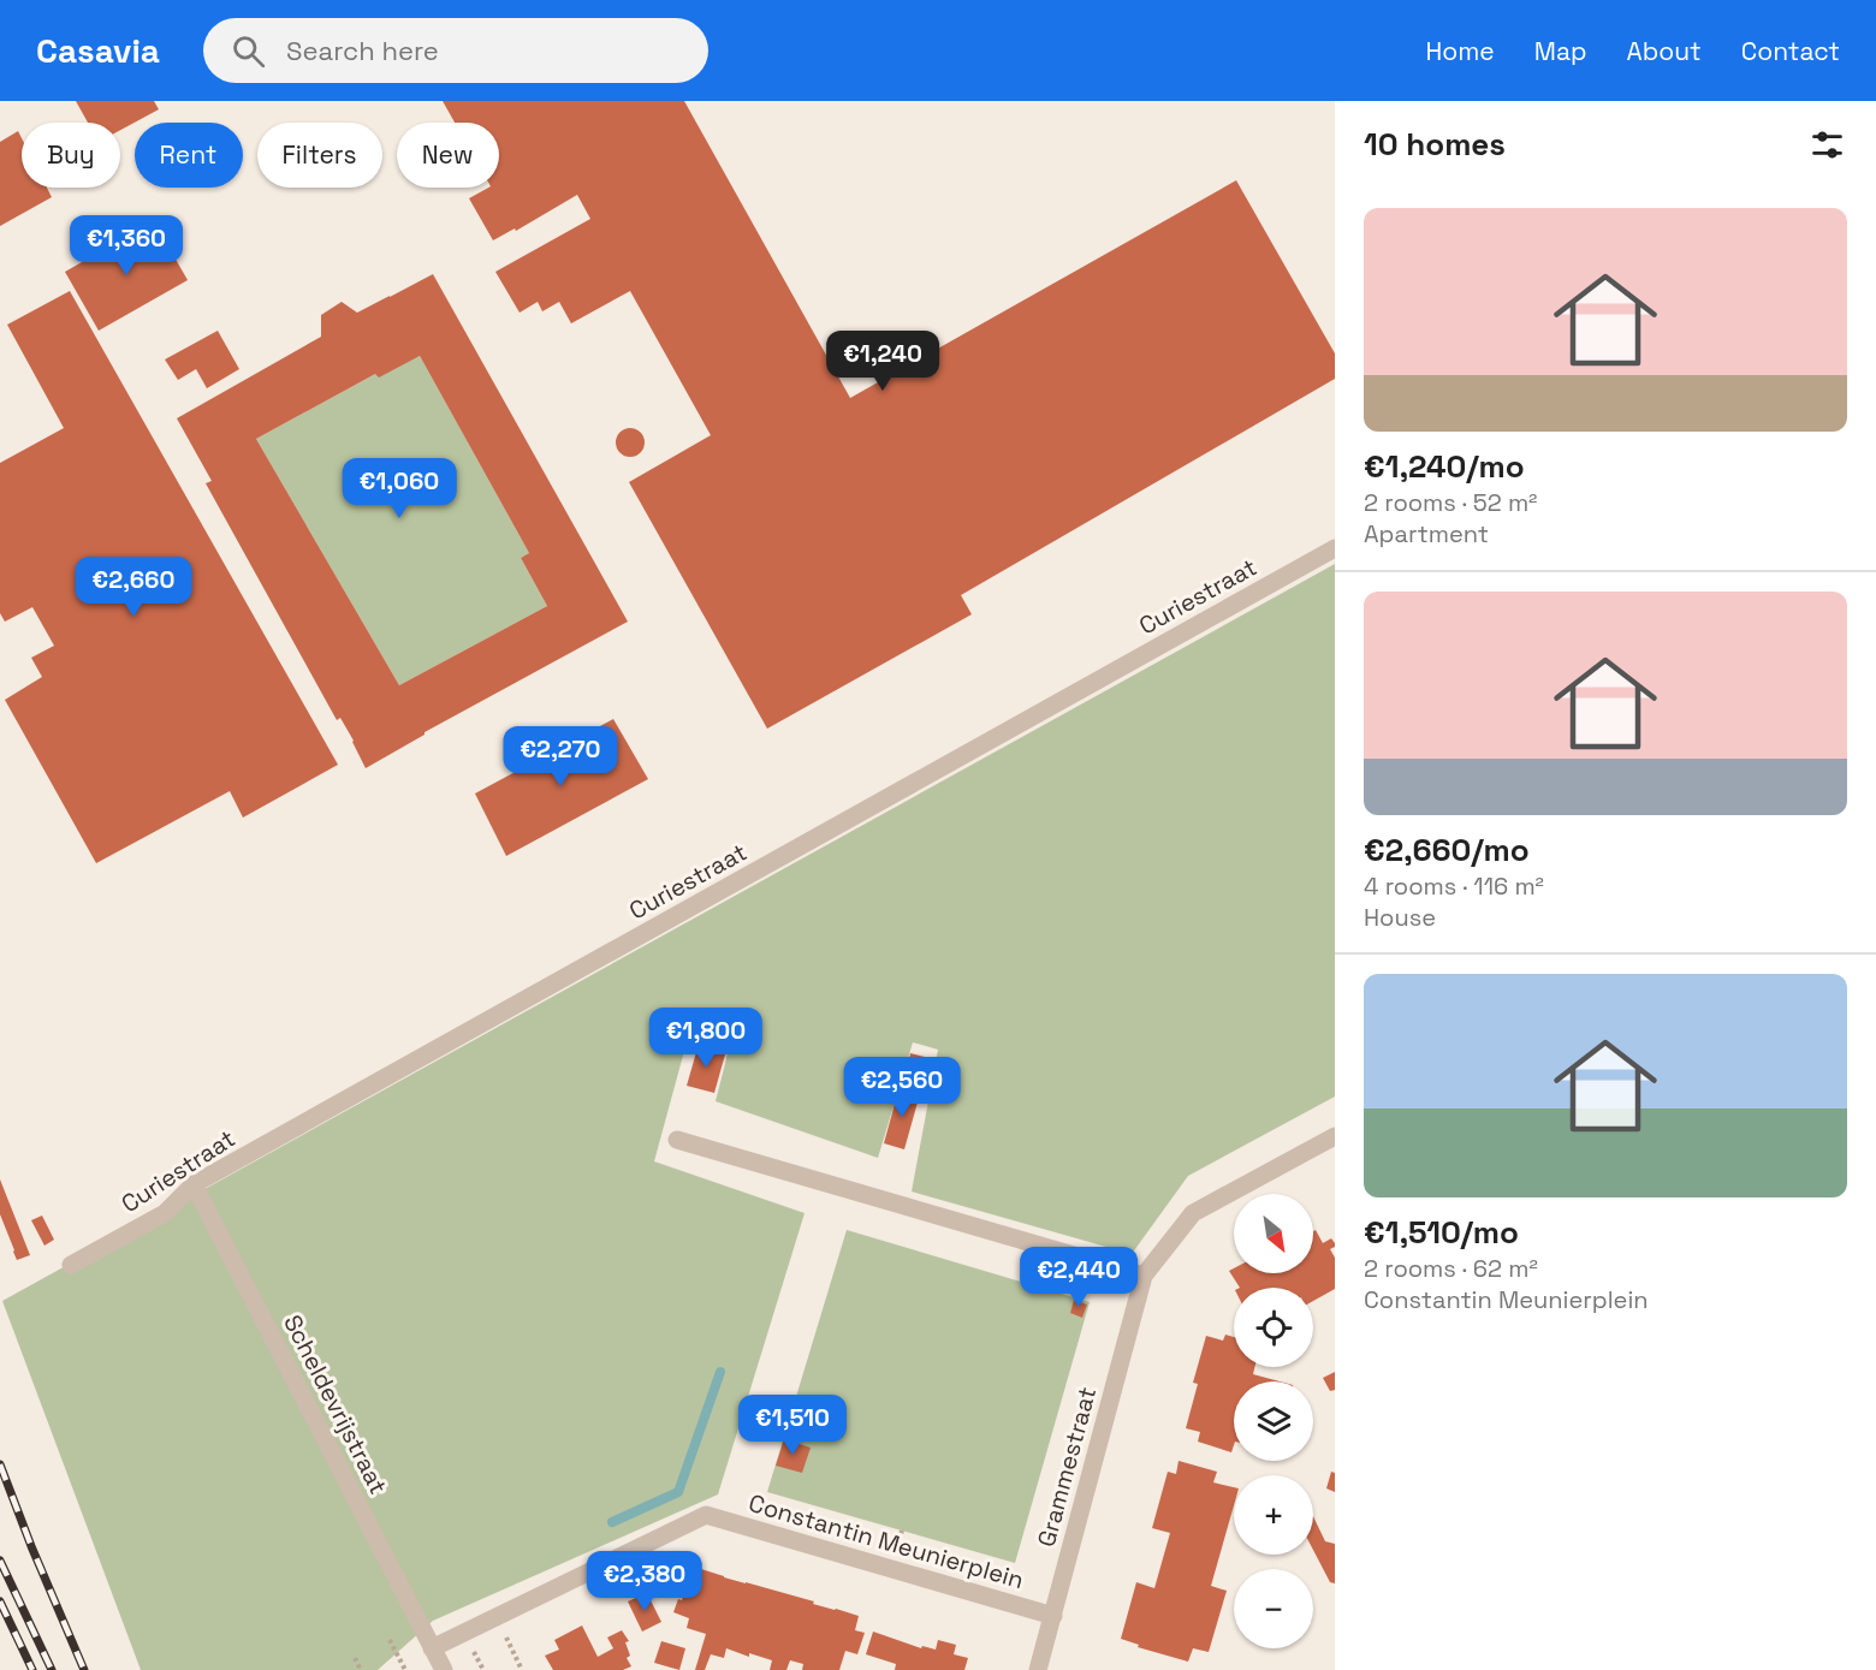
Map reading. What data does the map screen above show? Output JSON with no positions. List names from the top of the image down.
{
  "streets": {
    "street": [
      "Curiestraat",
      "Scheldevrijstraat",
      "Grammestraat",
      "Constantin Meunierplein"
    ]
  },
  "crossings": [
    ["Curiestraat", "Scheldevrijstraat"],
    ["Grammestraat", "Constantin Meunierplein"]
  ],
  "north": "bottom right",
  "page": {
    "header": "Casavia",
    "search": "Search here",
    "nav": [
      "Home",
      "Map",
      "About",
      "Contact"
    ],
    "heading": "10 homes",
    "chip": [
      "Buy",
      "Rent",
      "Filters",
      "New"
    ],
    "list": [
      {
        "name": "€1,240/mo",
        "note": "2 rooms · 52 m² · Apartment"
      },
      {
        "name": "€2,660/mo",
        "note": "4 rooms · 116 m² · House"
      },
      {
        "name": "€1,510/mo",
        "note": "2 rooms · 62 m² · Constantin Meunierplein"
      }
    ],
    "price": [
      "€1,360",
      "€1,240",
      "€1,060",
      "€2,660",
      "€2,270",
      "€1,800",
      "€2,560",
      "€2,440",
      "€1,510",
      "€2,380"
    ],
    "map_buttons": ["+", "−"]
  }
}
